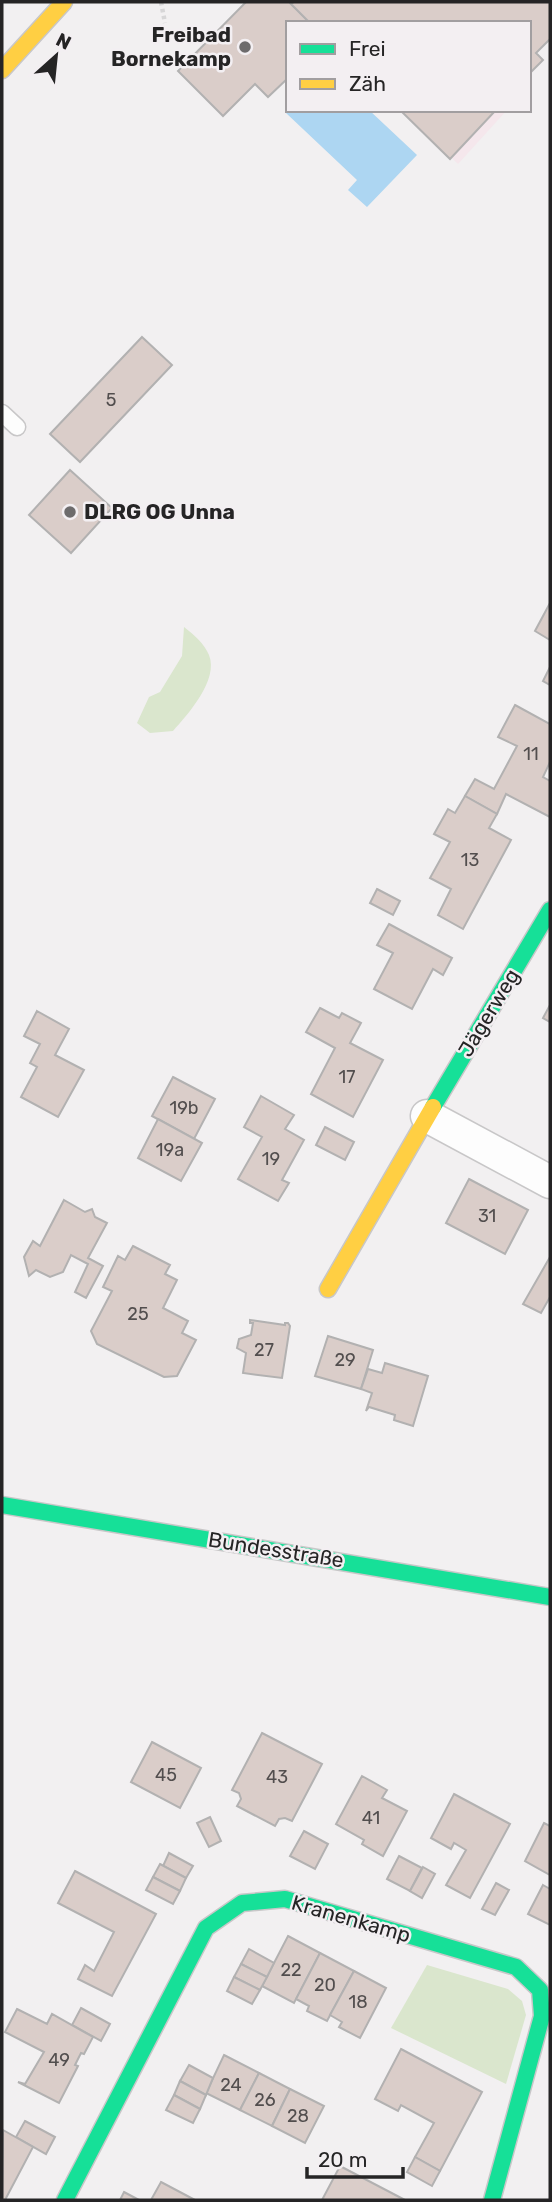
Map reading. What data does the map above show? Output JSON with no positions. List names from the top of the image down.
{
  "streets": {
    "street": ["Jägerweg", "Bundesstraße", "Kranenkamp"]
  },
  "places": ["Freibad Bornekamp", "DLRG OG Unna"],
  "house_numbers": [
    "5",
    "11",
    "13",
    "17",
    "19b",
    "19a",
    "19",
    "31",
    "25",
    "27",
    "29",
    "45",
    "43",
    "41",
    "22",
    "20",
    "18",
    "49",
    "24",
    "26",
    "28"
  ],
  "legend": ["Frei", "Zäh"],
  "scale_bar": "20 m",
  "north": "top right"
}
